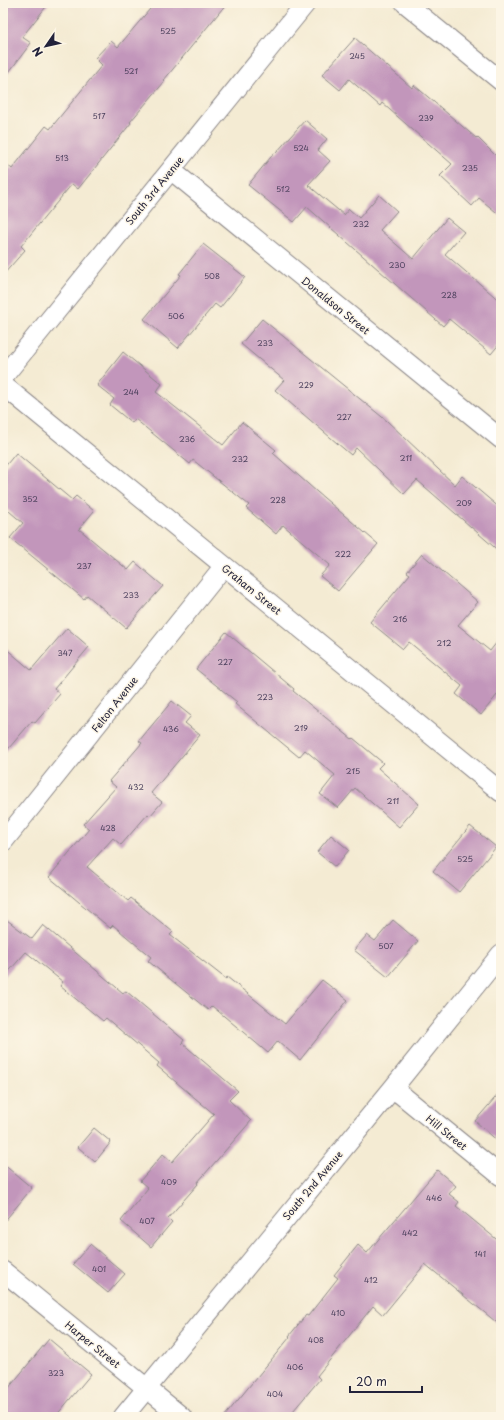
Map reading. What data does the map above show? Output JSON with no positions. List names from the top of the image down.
{
  "streets": {
    "street": [
      "South 3rd Avenue",
      "Donaldson Street",
      "Graham Street",
      "Felton Avenue",
      "Hill Street",
      "South 2nd Avenue",
      "Harper Street"
    ]
  },
  "crossings": [
    ["South 3rd Avenue", "Donaldson Street"],
    ["Graham Street", "Felton Avenue"],
    ["Hill Street", "South 2nd Avenue"],
    ["South 2nd Avenue", "Harper Street"]
  ],
  "house_numbers": [
    "525",
    "245",
    "521",
    "517",
    "239",
    "524",
    "513",
    "235",
    "512",
    "232",
    "230",
    "508",
    "228",
    "506",
    "233",
    "229",
    "244",
    "227",
    "236",
    "211",
    "232",
    "352",
    "228",
    "209",
    "222",
    "237",
    "233",
    "216",
    "212",
    "347",
    "227",
    "223",
    "219",
    "436",
    "215",
    "432",
    "211",
    "428",
    "525",
    "507",
    "409",
    "446",
    "407",
    "442",
    "141",
    "401",
    "412",
    "410",
    "408",
    "406",
    "323",
    "404"
  ],
  "scale_bar": "20 m",
  "north": "bottom left"
}
